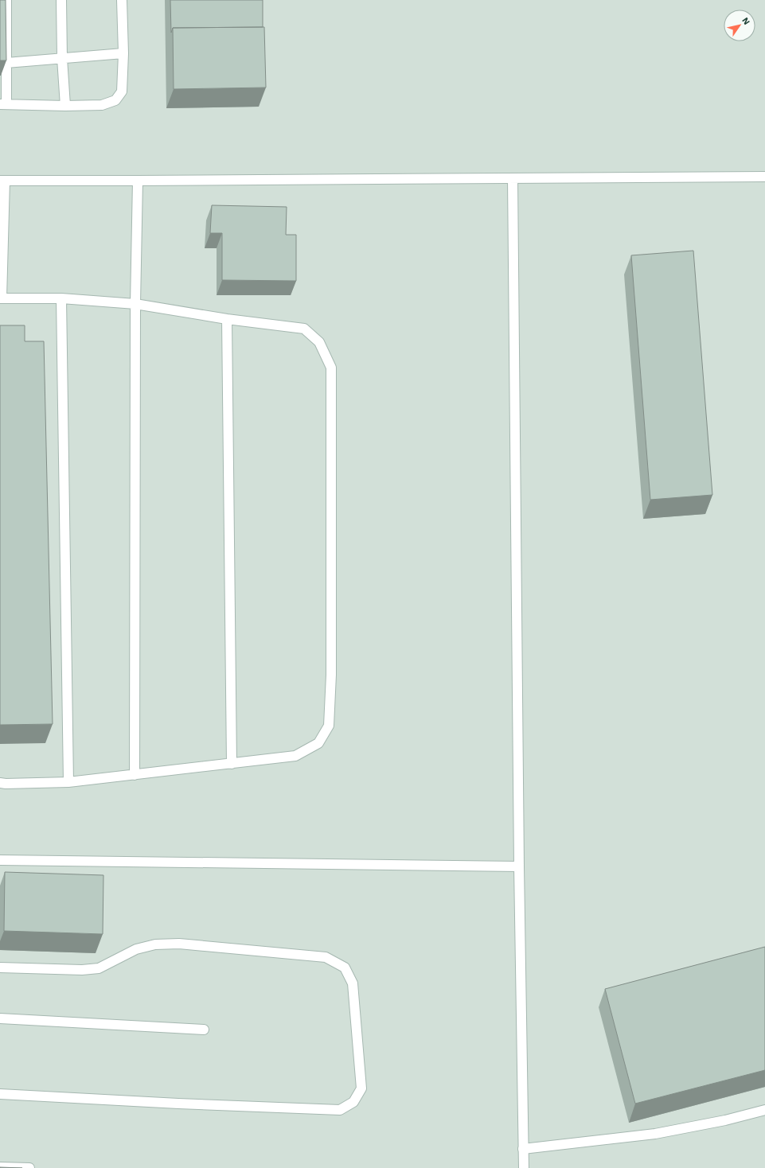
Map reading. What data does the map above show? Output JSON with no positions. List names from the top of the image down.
{
  "north": "top right"
}
